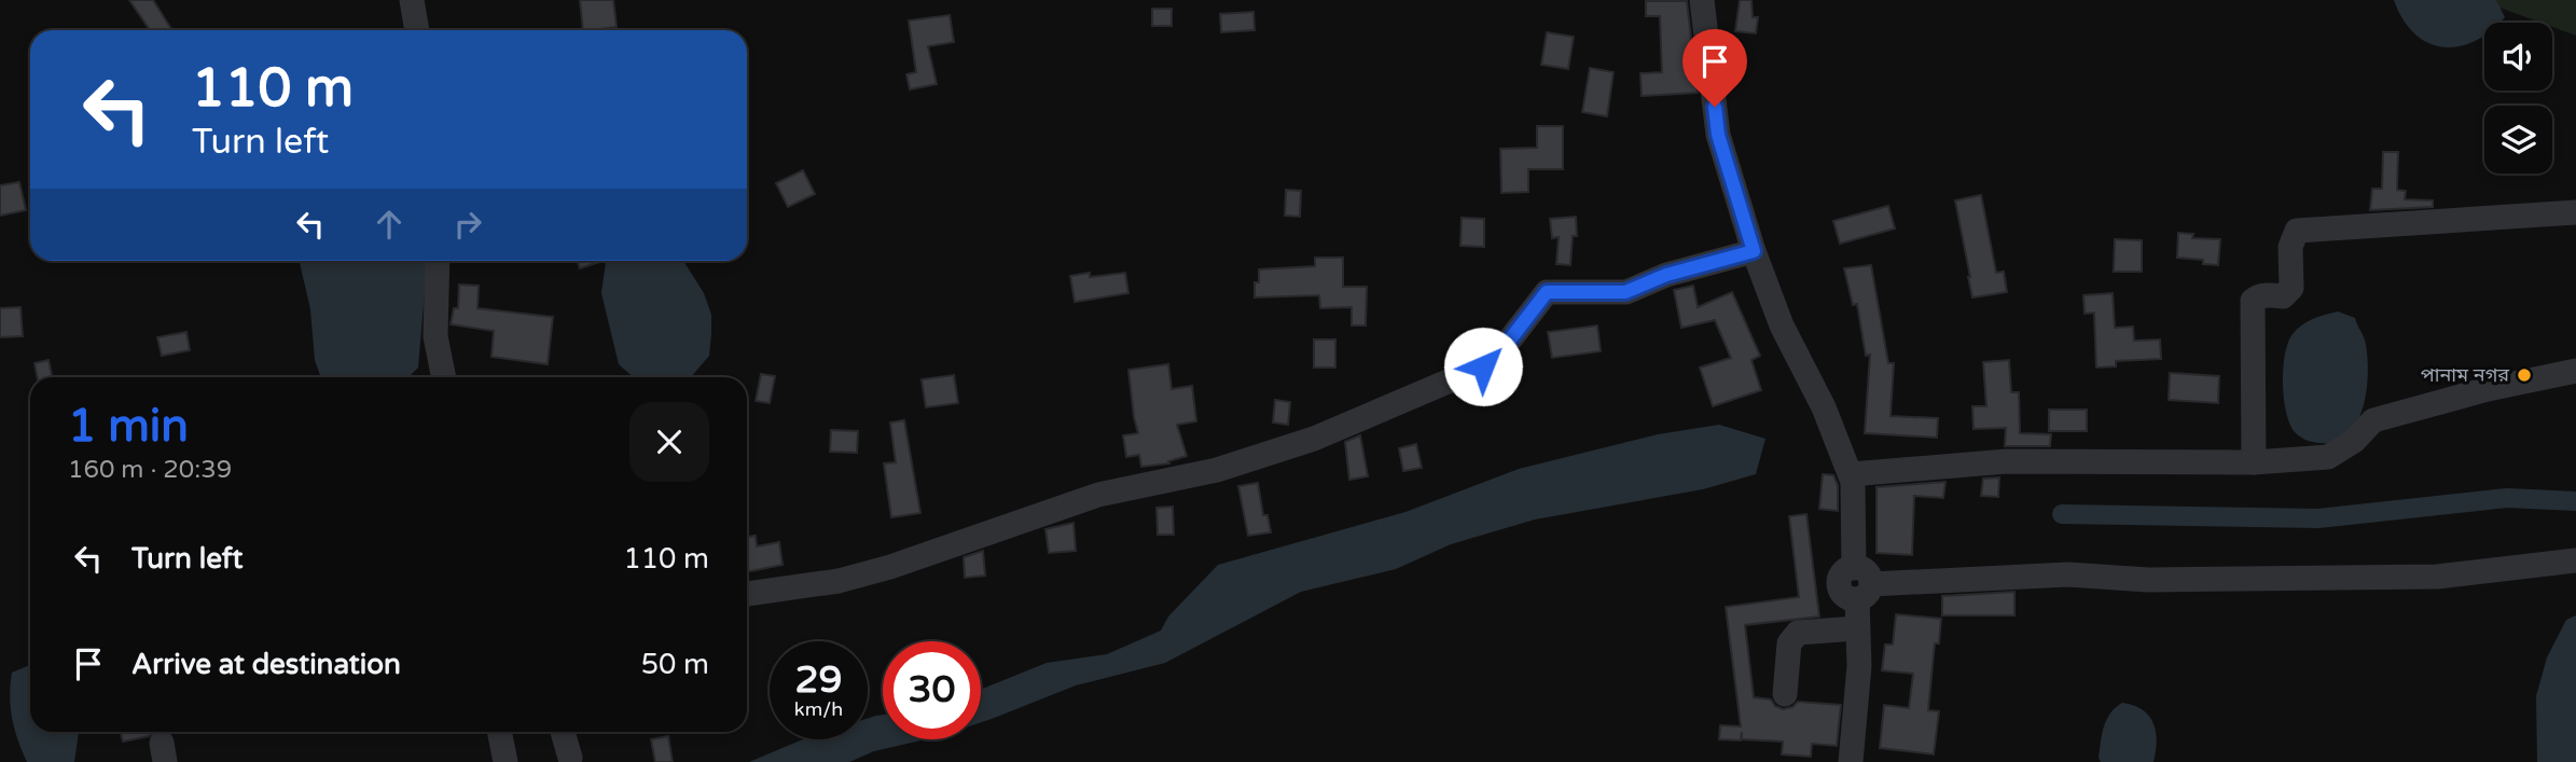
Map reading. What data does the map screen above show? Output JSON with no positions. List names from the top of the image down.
{
  "places": ["পানাম নগর"],
  "page": {
    "turn": ["110 m", "Turn left"],
    "heading": ["1 min", "160 m · 20:39"],
    "list": [
      {
        "name": "Turn left",
        "value": "110 m"
      },
      {
        "name": "Arrive at destination",
        "value": "50 m"
      }
    ],
    "speed": "29 km/h",
    "limit": "30"
  }
}
